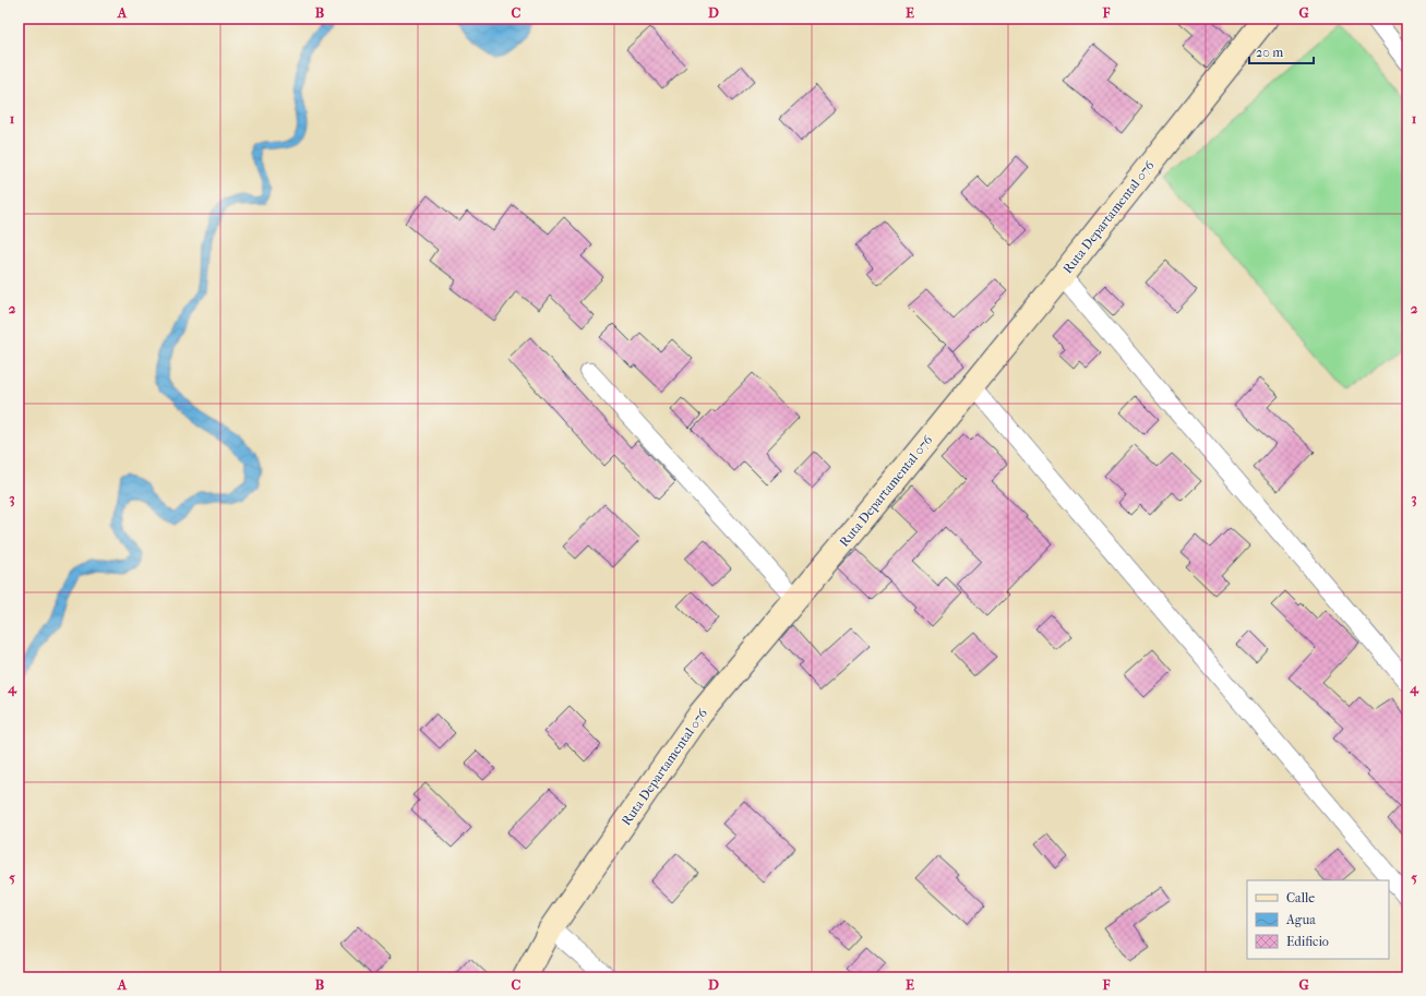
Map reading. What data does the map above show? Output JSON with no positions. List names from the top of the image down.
{
  "streets": {
    "main road": ["Ruta Departamental 076"]
  },
  "legend": ["Calle", "Agua", "Edificio"],
  "scale_bar": "20 m",
  "grid": {
    "columns": [
      "A",
      "B",
      "C",
      "D",
      "E",
      "F",
      "G"
    ],
    "rows": [
      "1",
      "2",
      "3",
      "4",
      "5"
    ]
  }
}
